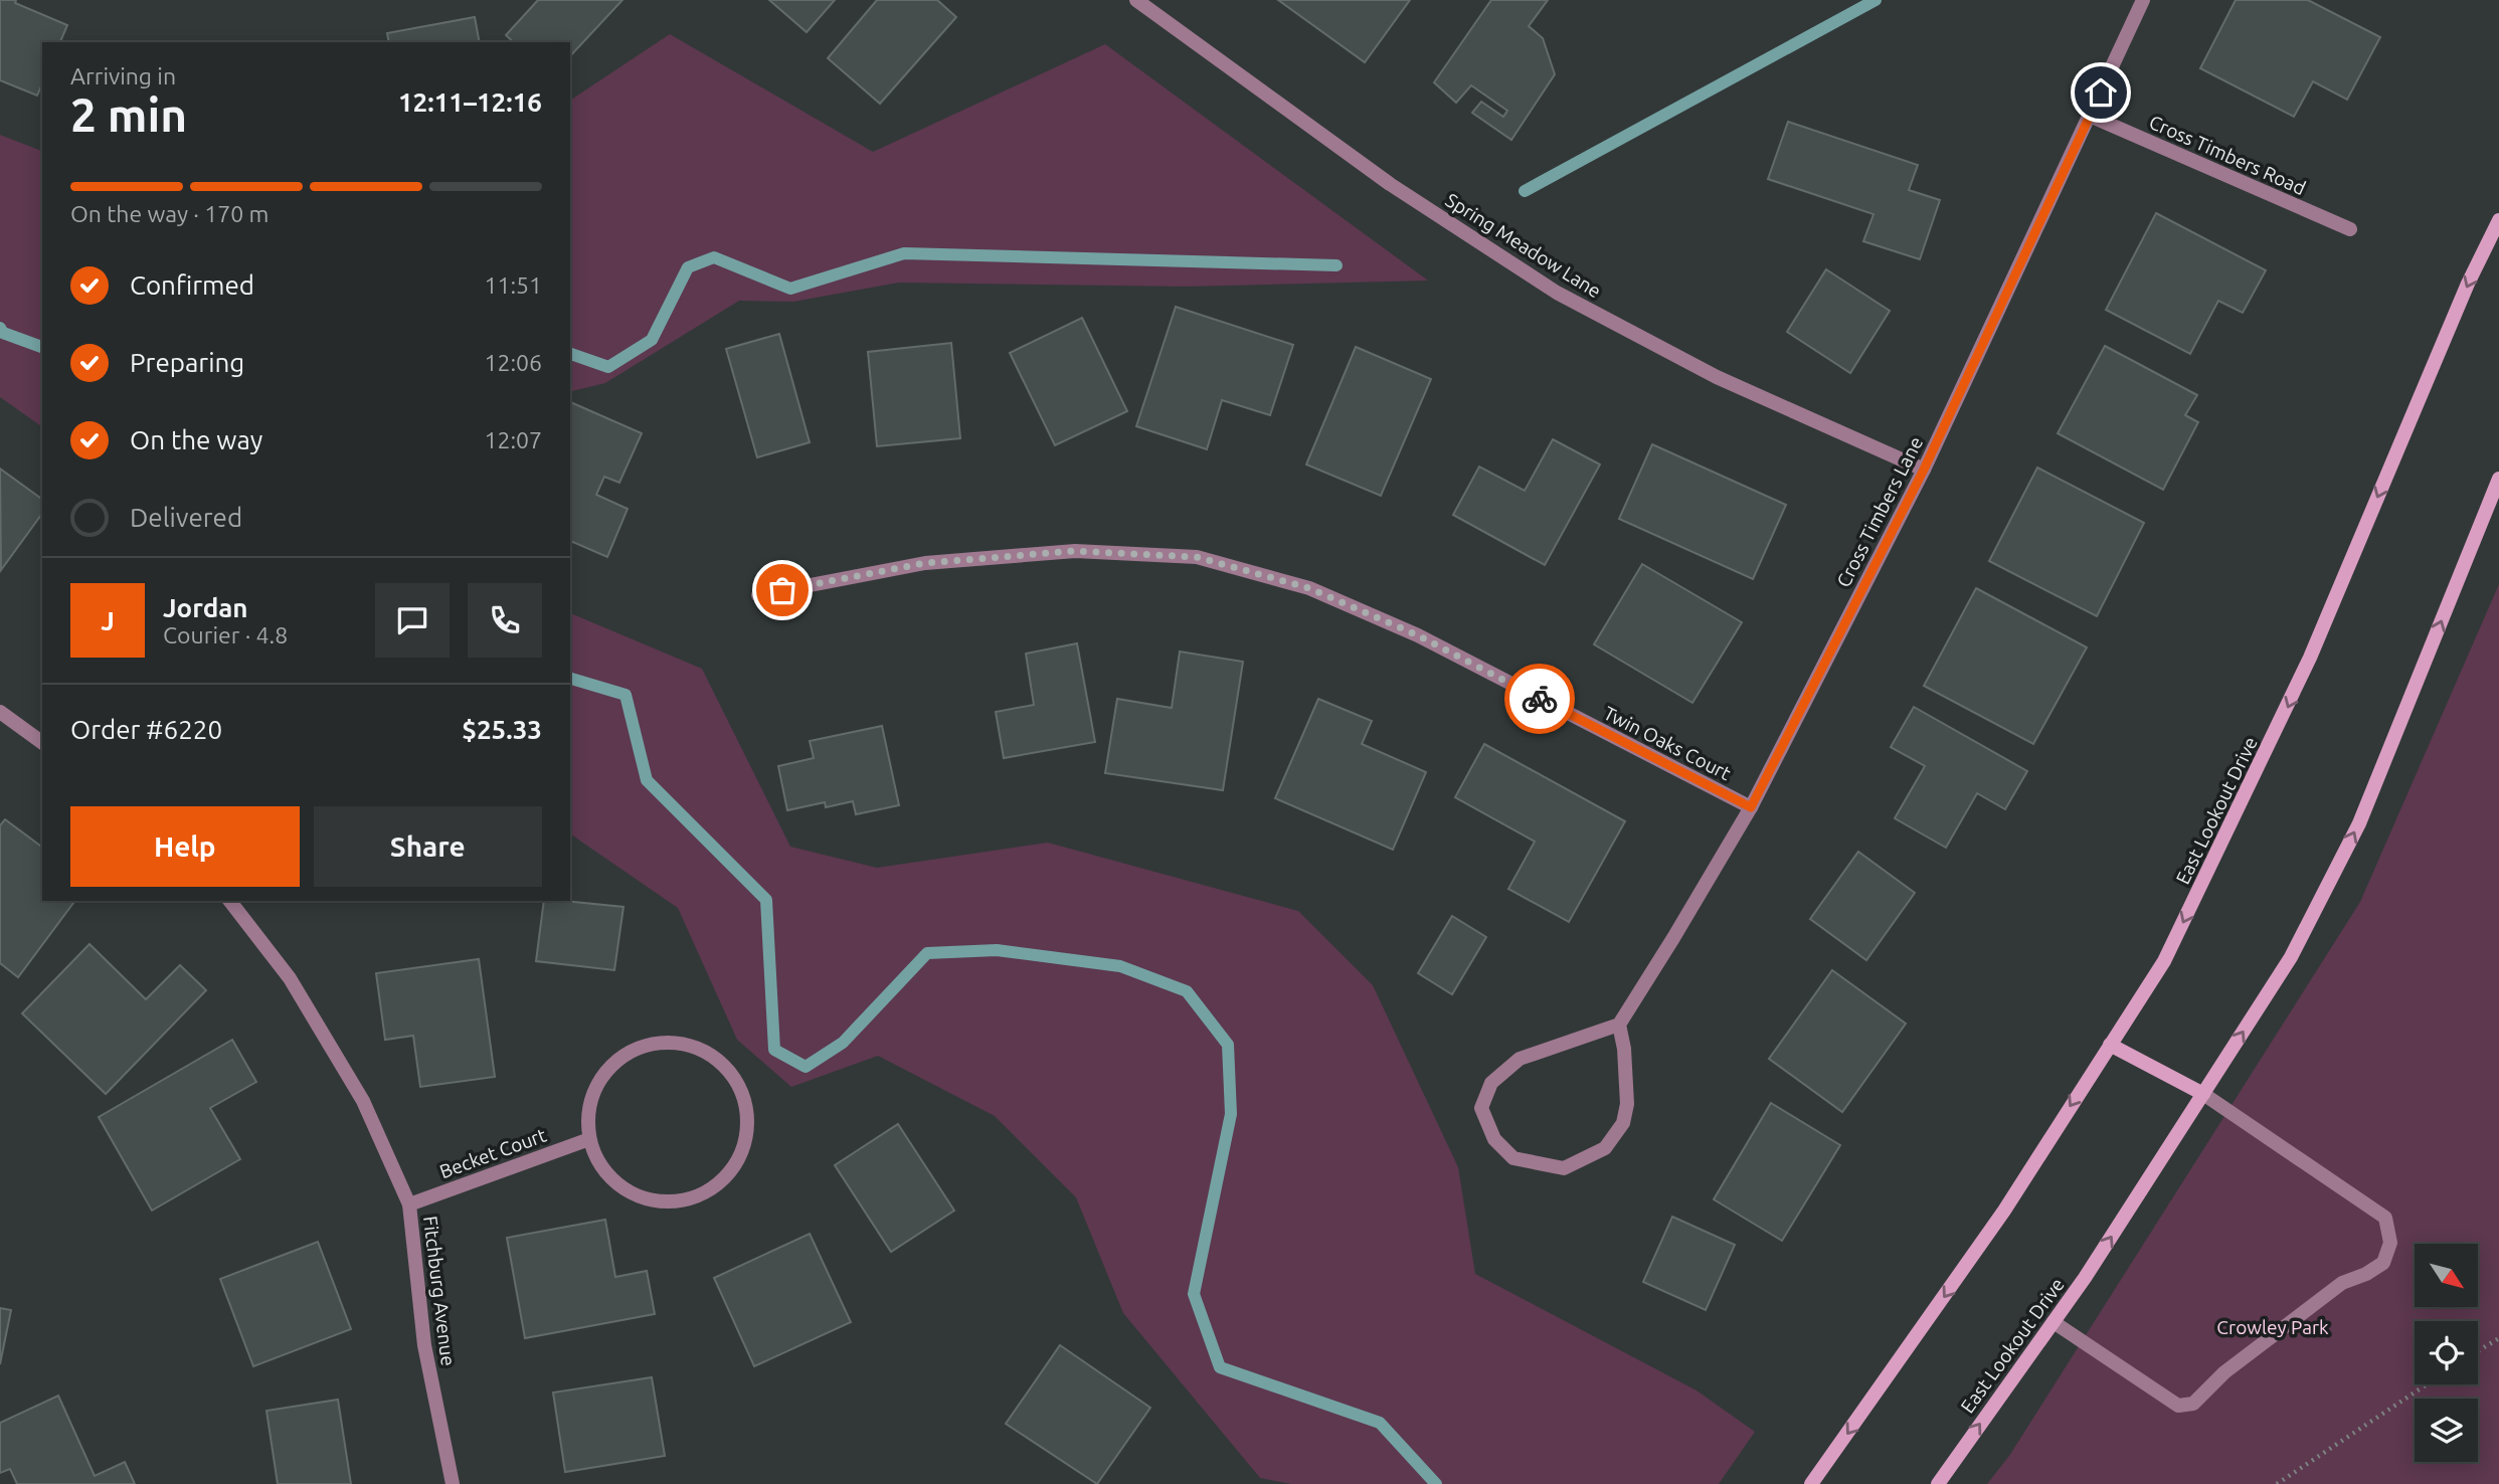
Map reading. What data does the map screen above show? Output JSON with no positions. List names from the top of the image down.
{
  "streets": {
    "main road": ["East Lookout Drive"],
    "street": [
      "Cross Timbers Road",
      "Spring Meadow Lane",
      "Cross Timbers Lane",
      "Twin Oaks Court",
      "Becket Court",
      "Fitchburg Avenue"
    ]
  },
  "crossings": [
    ["Cross Timbers Road", "Cross Timbers Lane"],
    ["Spring Meadow Lane", "Cross Timbers Lane"],
    ["Cross Timbers Lane", "Twin Oaks Court"],
    ["Becket Court", "Fitchburg Avenue"]
  ],
  "parks": ["Crowley Park"],
  "north": "bottom right",
  "page": {
    "heading": ["2 min", "Arriving in", "12:11–12:16"],
    "panel": [
      "Jordan",
      "Courier · 4.8",
      "Order #6220",
      "$25.33"
    ],
    "bar": "On the way · 170 m",
    "list": [
      ["Confirmed", "11:51"],
      ["Preparing", "12:06"],
      ["On the way", "12:07"],
      "Delivered"
    ],
    "round": "J",
    "buttons": ["Help", "Share"]
  }
}
